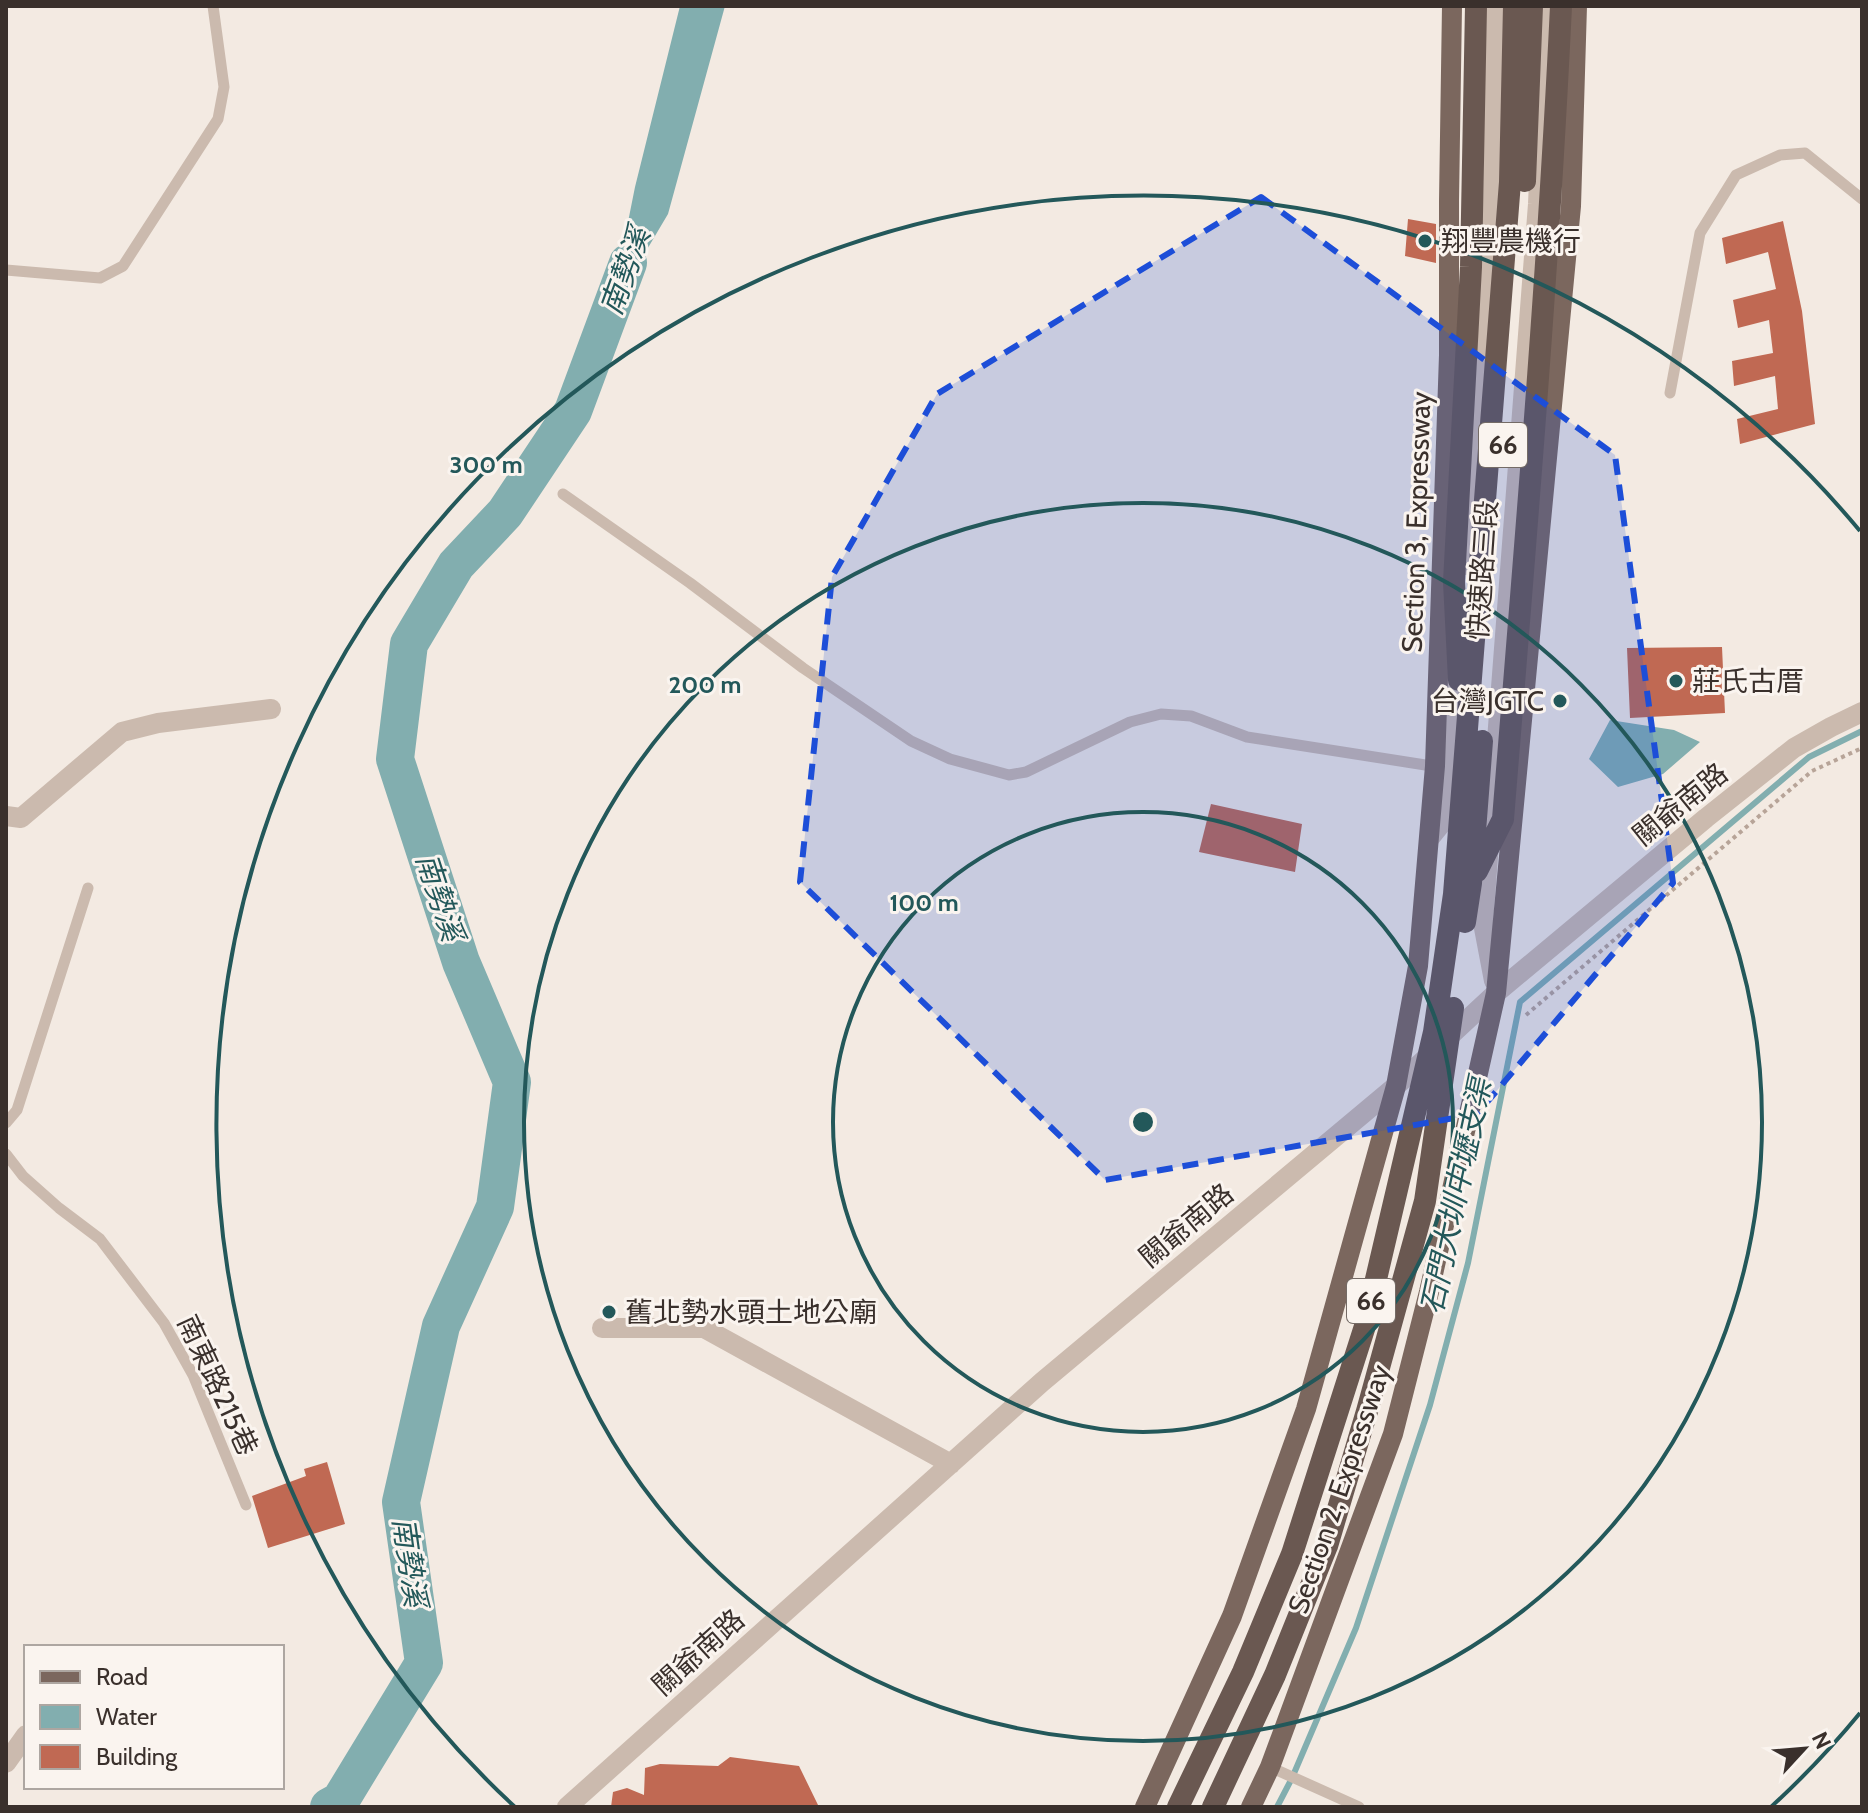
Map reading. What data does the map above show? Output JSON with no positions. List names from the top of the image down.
{
  "streets": {
    "highway": ["66"],
    "main road": ["Section 3, Expressway", "Section 2, Expressway"],
    "street": ["快速路三段", "關爺南路"],
    "lane": ["南東路215巷"]
  },
  "crossings": [
    ["66", "Section 3, Expressway"],
    ["66", "快速路三段"],
    ["66", "關爺南路"],
    ["66", "Section 2, Expressway"],
    ["Section 3, Expressway", "快速路三段"],
    ["Section 3, Expressway", "關爺南路"],
    ["Section 3, Expressway", "Section 2, Expressway"],
    ["快速路三段", "關爺南路"],
    ["快速路三段", "Section 2, Expressway"],
    ["關爺南路", "Section 2, Expressway"]
  ],
  "water": ["南勢溪", "石門大圳中壢支渠"],
  "places": [
    "翔豐農機行",
    "莊氏古厝",
    "台灣JGTC",
    "舊北勢水頭土地公廟"
  ],
  "legend": ["Road", "Water", "Building"],
  "north": "top right",
  "rings": ["300 m", "200 m", "100 m"]
}
